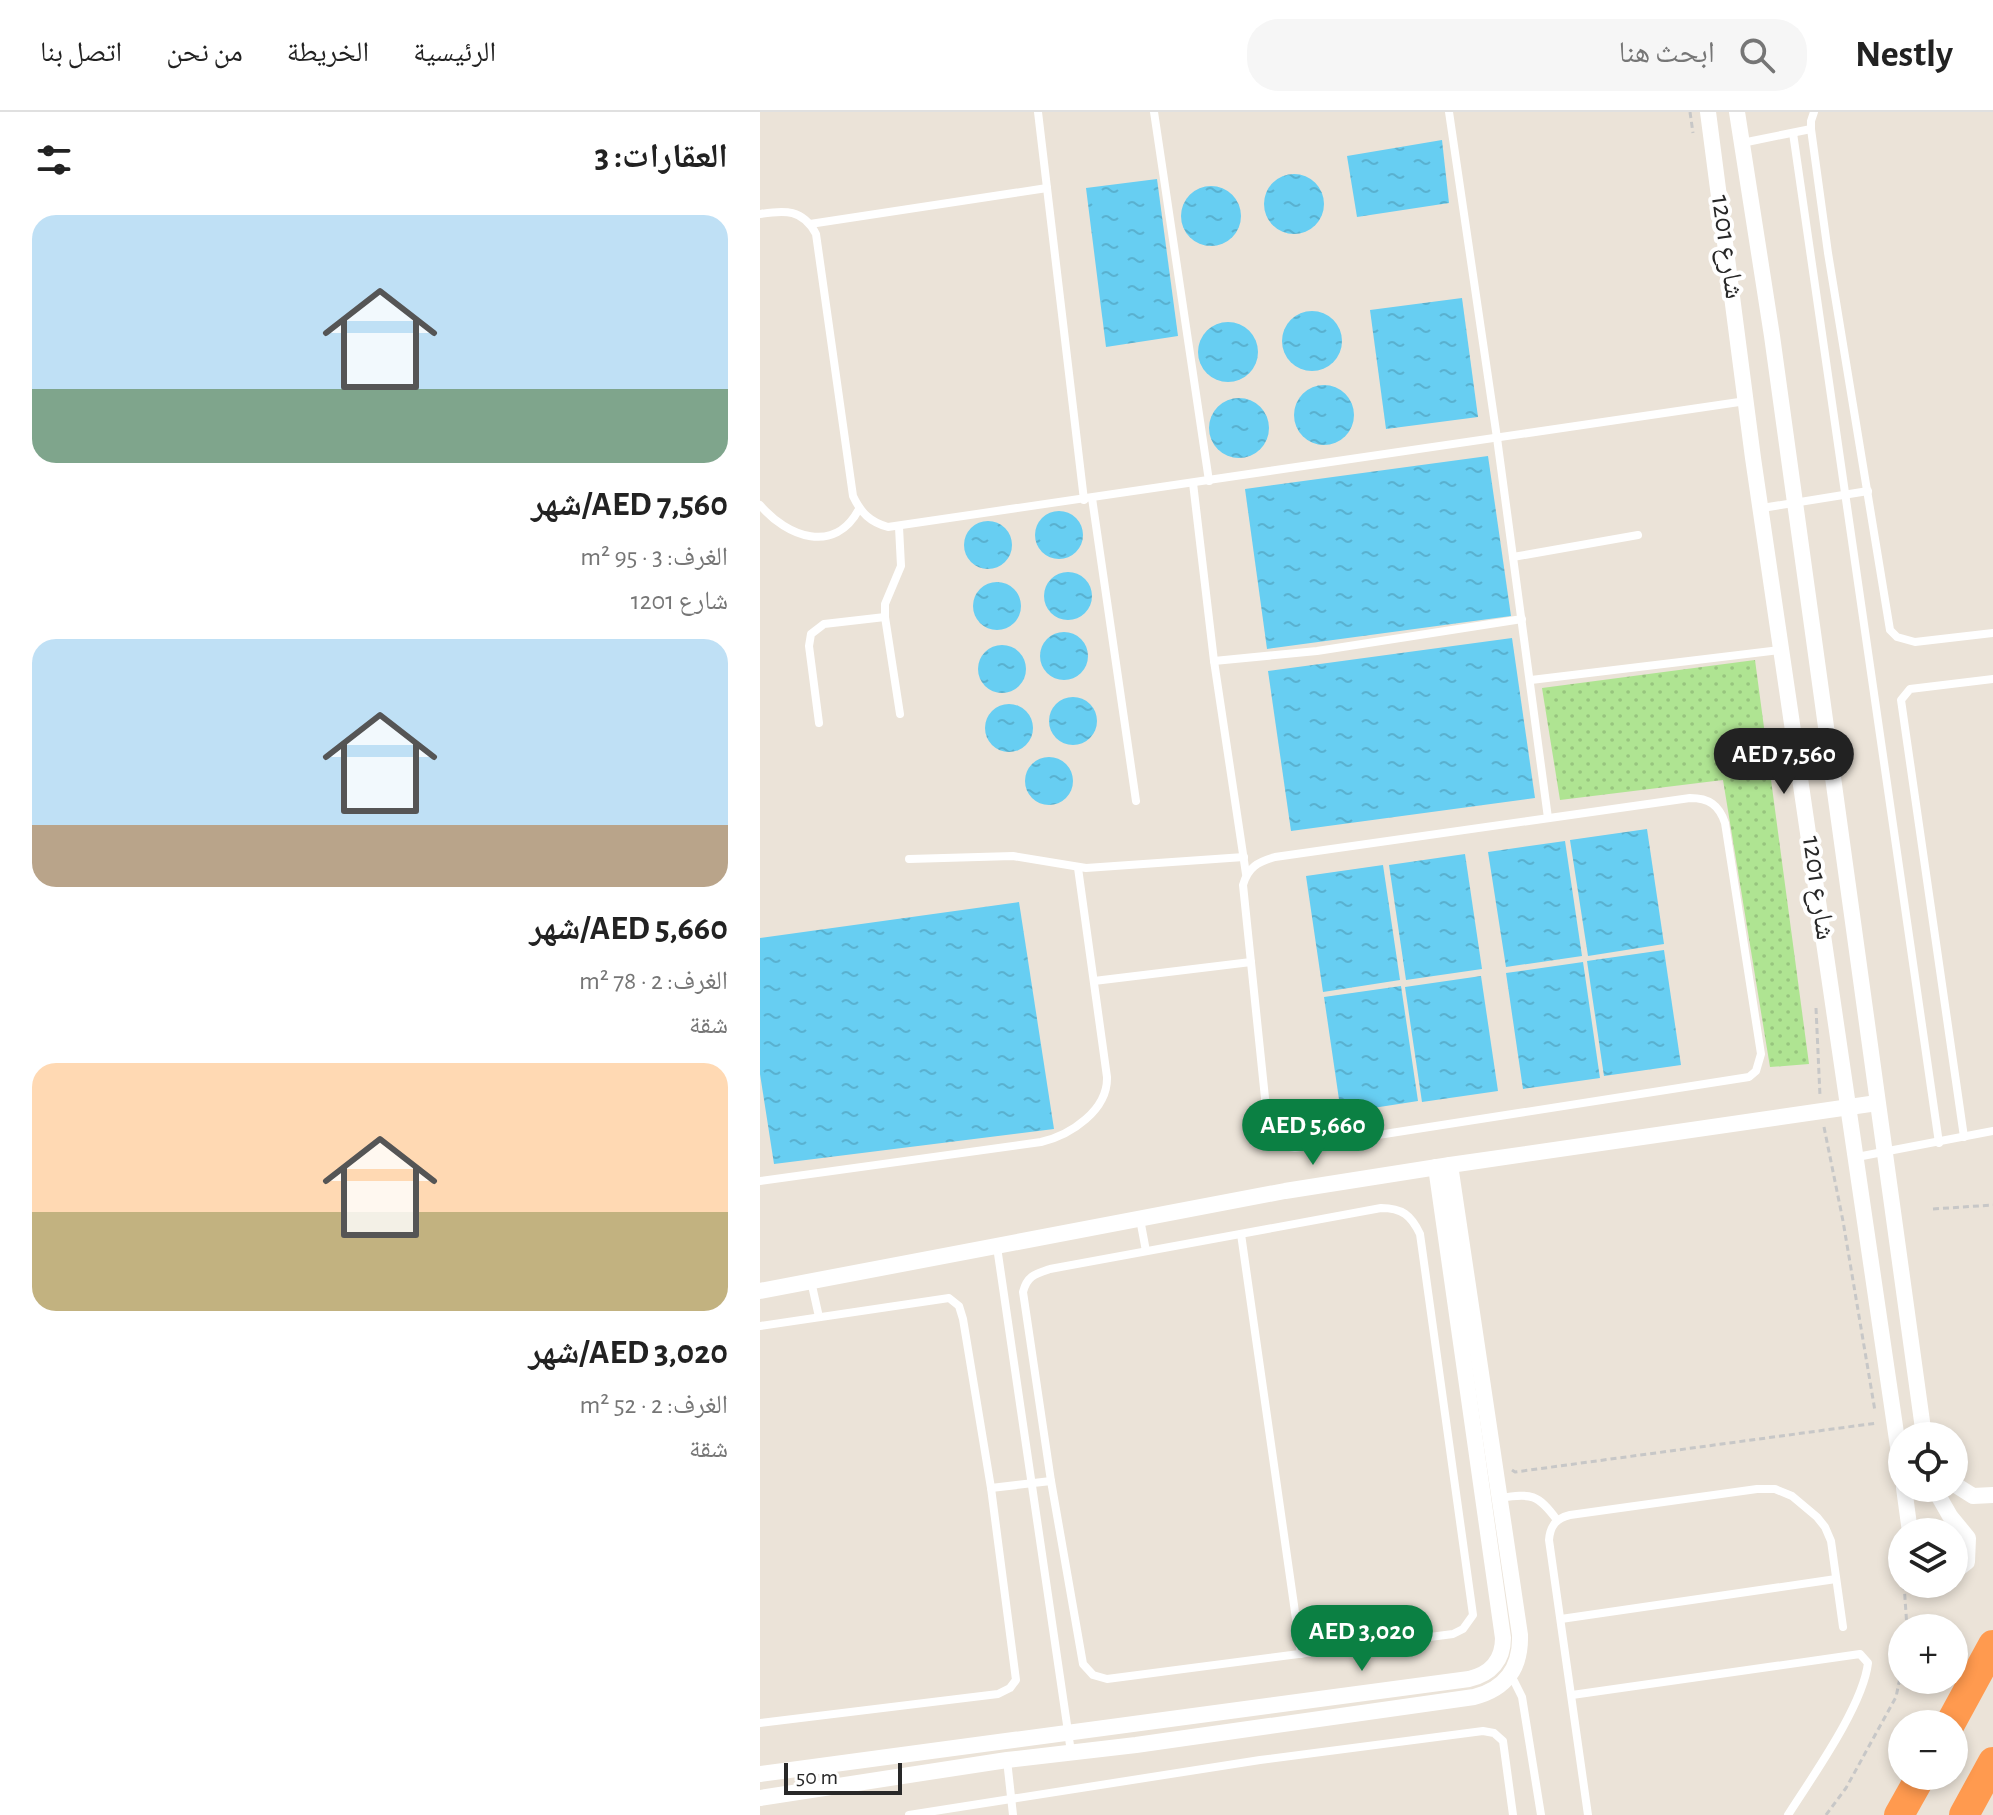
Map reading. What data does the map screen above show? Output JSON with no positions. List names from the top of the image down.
{
  "streets": {
    "street": ["شارع 1201"]
  },
  "scale_bar": "50 m",
  "page": {
    "header": "Nestly",
    "search": "ابحث هنا",
    "nav": [
      "الرئيسية",
      "الخريطة",
      "من نحن",
      "اتصل بنا"
    ],
    "heading": "العقارات: 3",
    "list": [
      {
        "name": "AED 7,560/شهر",
        "note": "الغرف: 3 · 95 m² · شارع 1201"
      },
      {
        "name": "AED 5,660/شهر",
        "note": "الغرف: 2 · 78 m² · شقة"
      },
      {
        "name": "AED 3,020/شهر",
        "note": "الغرف: 2 · 52 m² · شقة"
      }
    ],
    "price": ["AED 7,560", "AED 5,660", "AED 3,020"],
    "map_buttons": ["+", "−"],
    "scale": "50 m"
  }
}
